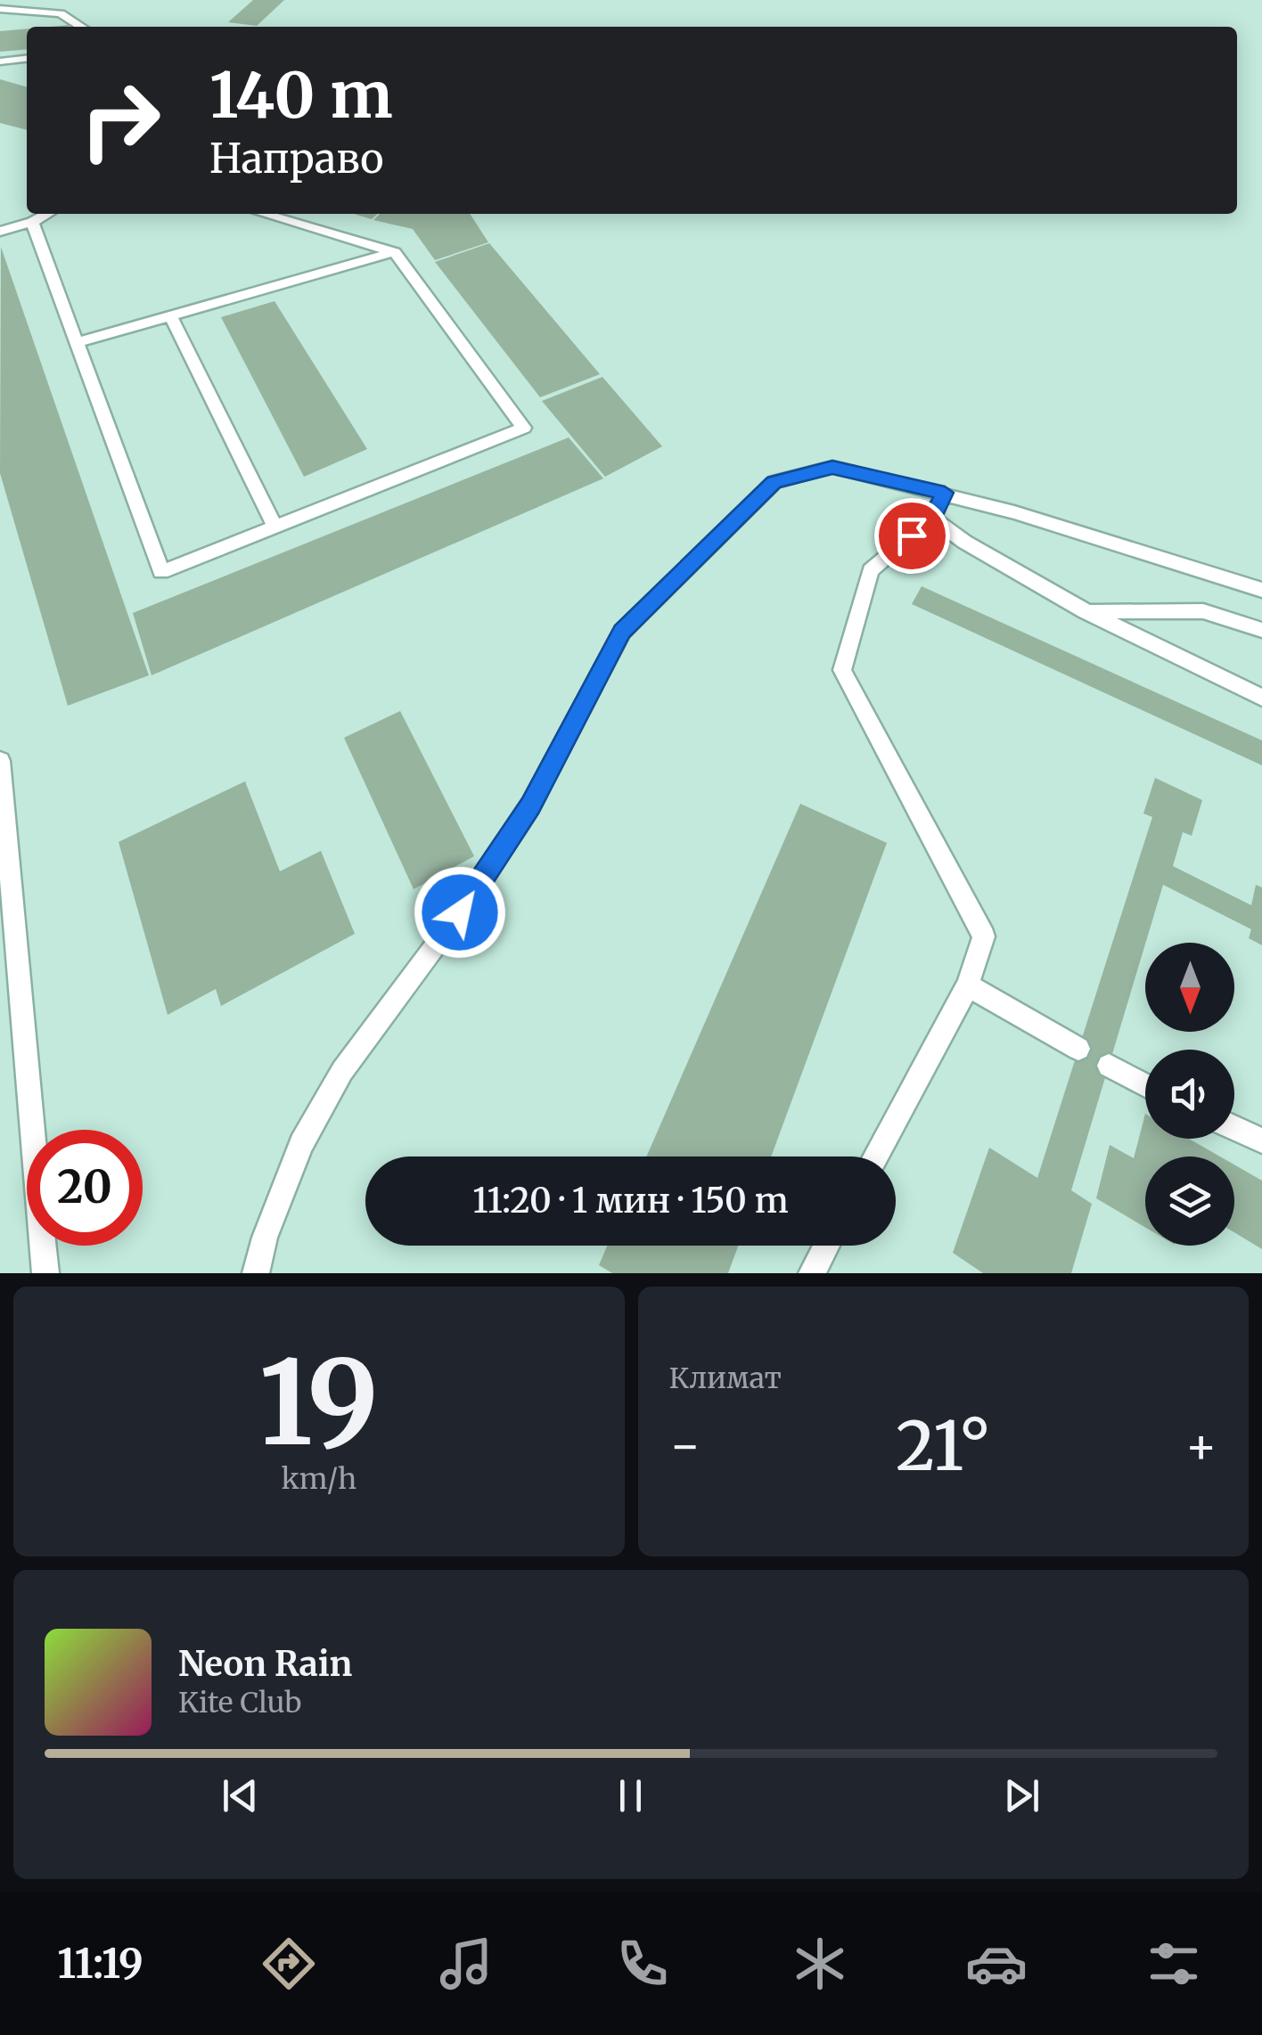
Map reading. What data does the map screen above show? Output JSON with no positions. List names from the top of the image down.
{
  "north": "bottom",
  "page": {
    "turn": ["140 m", "Направо"],
    "limit": "20",
    "trip": "11:20 · 1 мин · 150 m",
    "tile": [
      ["19", "km/h"],
      "Климат"
    ],
    "heat": ["−", "21°", "+"],
    "song": ["Neon Rain", "Kite Club"],
    "tabs": "11:19"
  }
}
